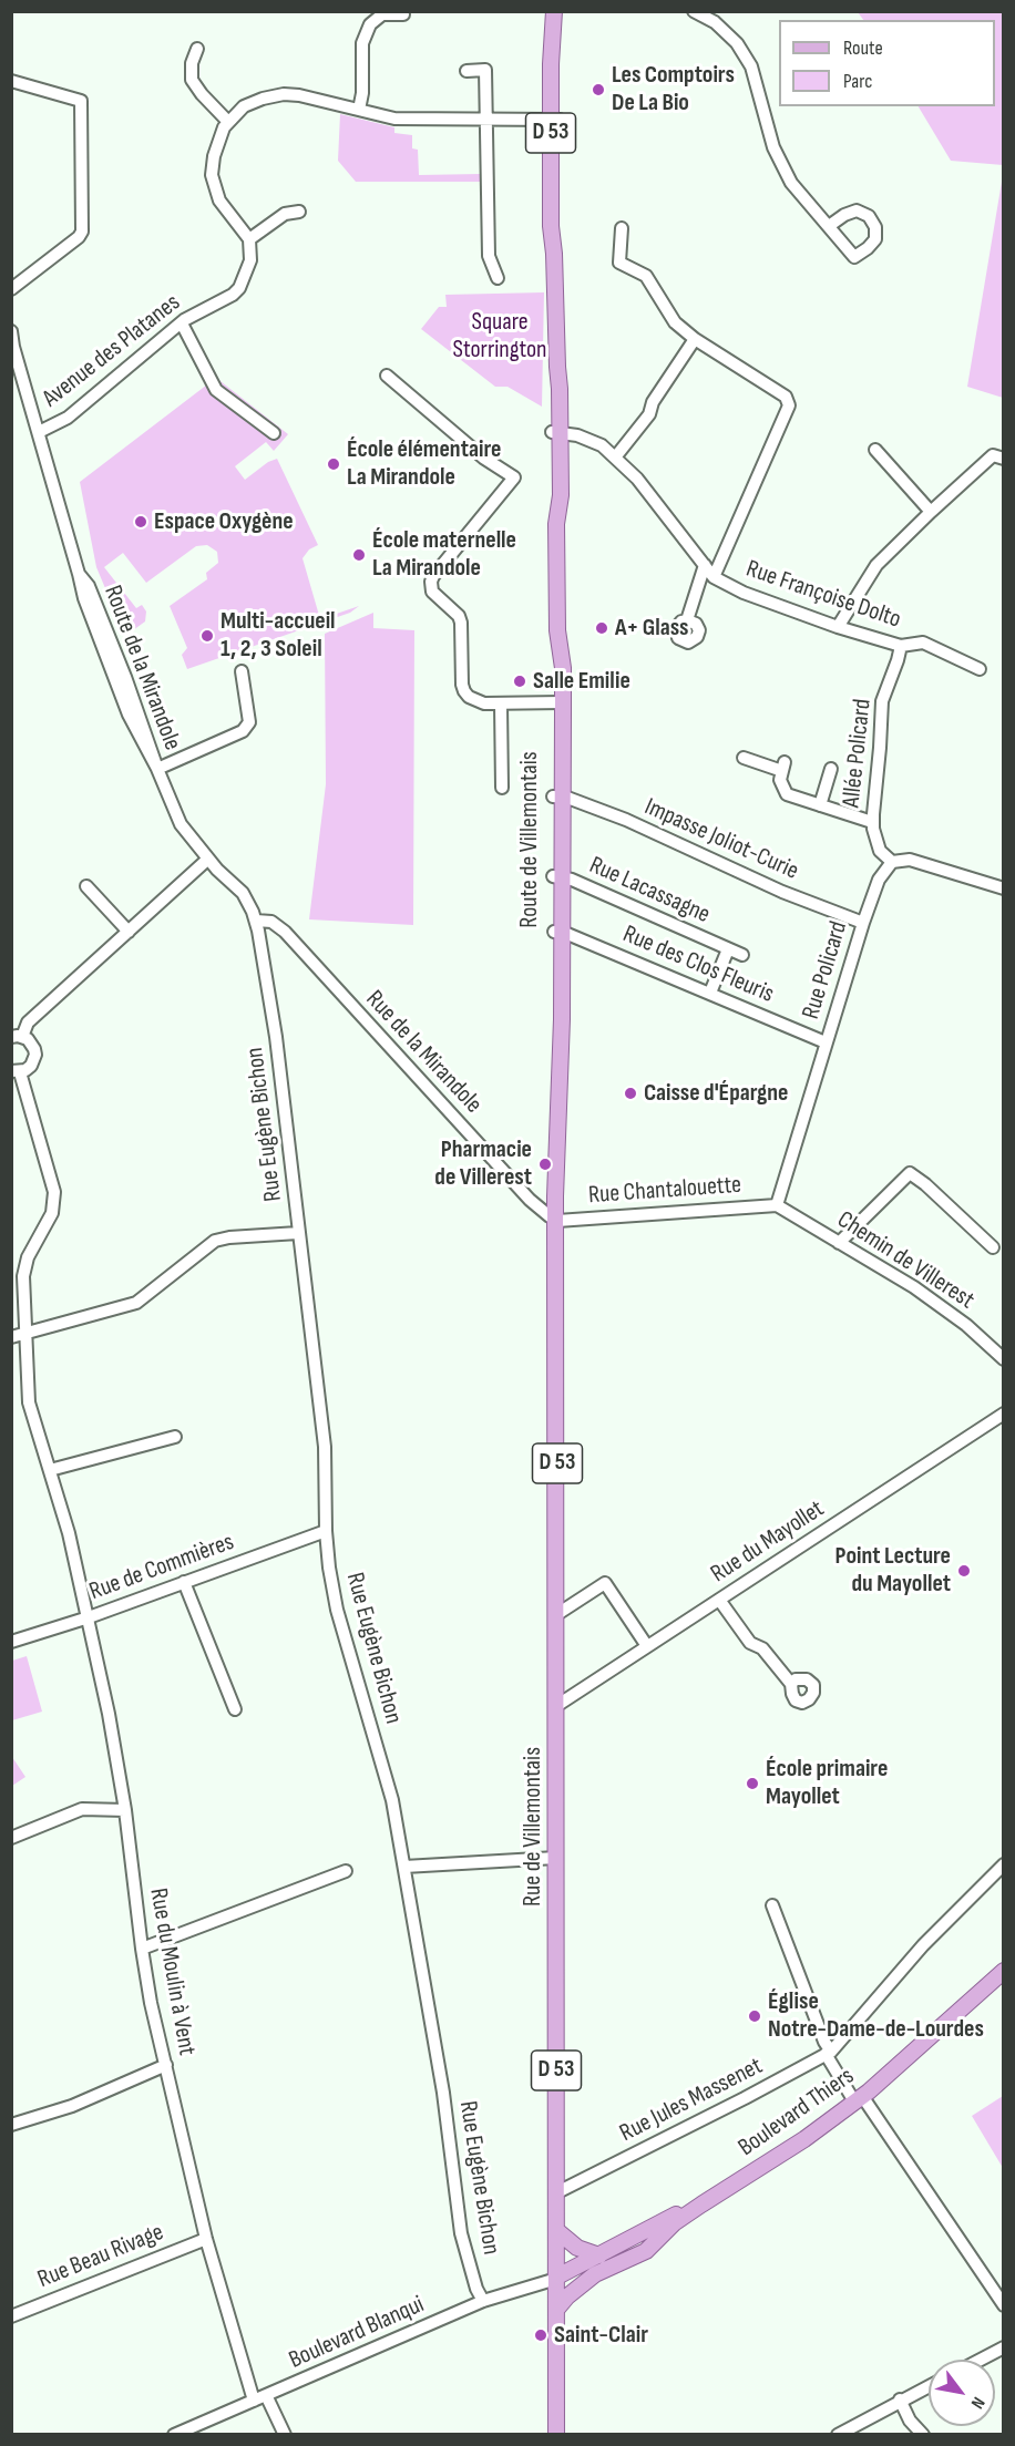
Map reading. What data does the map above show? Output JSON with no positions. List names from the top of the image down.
{
  "streets": {
    "main road": [
      "D 53",
      "Route de Villemontais",
      "Rue de Villemontais",
      "Boulevard Thiers"
    ],
    "street": [
      "Avenue des Platanes",
      "Rue Françoise Dolto",
      "Route de la Mirandole",
      "Allée Policard",
      "Impasse Joliot-Curie",
      "Rue Lacassagne",
      "Rue des Clos Fleuris",
      "Rue Policard",
      "Rue de la Mirandole",
      "Rue Eugène Bichon",
      "Rue Chantalouette",
      "Chemin de Villerest",
      "Rue du Mayollet",
      "Rue de Commières",
      "Rue du Moulin à Vent",
      "Rue Jules Massenet",
      "Rue Beau Rivage",
      "Boulevard Blanqui"
    ]
  },
  "crossings": [
    ["Avenue des Platanes", "Route de la Mirandole"],
    ["Rue Françoise Dolto", "Allée Policard"],
    ["Rue Françoise Dolto", "Route de Villemontais"],
    ["Route de la Mirandole", "Rue Eugène Bichon"],
    ["Allée Policard", "Rue Policard"],
    ["Route de Villemontais", "Impasse Joliot-Curie"],
    ["Route de Villemontais", "Rue Lacassagne"],
    ["Route de Villemontais", "Rue des Clos Fleuris"],
    ["Route de Villemontais", "Rue de la Mirandole"],
    ["Route de Villemontais", "Rue Chantalouette"],
    ["Route de Villemontais", "Rue de Villemontais"],
    ["Impasse Joliot-Curie", "Rue Policard"],
    ["Rue Lacassagne", "Rue des Clos Fleuris"],
    ["Rue des Clos Fleuris", "Rue Policard"],
    ["Rue Policard", "Rue Chantalouette"],
    ["Rue Policard", "Chemin de Villerest"],
    ["Rue de la Mirandole", "Rue Eugène Bichon"],
    ["Rue de la Mirandole", "Rue Chantalouette"],
    ["Rue de la Mirandole", "Rue de Villemontais"],
    ["Rue Eugène Bichon", "Rue de Commières"],
    ["Rue Eugène Bichon", "Boulevard Blanqui"],
    ["Rue Chantalouette", "Chemin de Villerest"],
    ["Rue Chantalouette", "Rue de Villemontais"],
    ["Rue du Mayollet", "Rue de Villemontais"],
    ["Rue de Commières", "Rue du Moulin à Vent"],
    ["Rue de Villemontais", "Rue Jules Massenet"],
    ["Rue de Villemontais", "Boulevard Thiers"],
    ["Rue de Villemontais", "Boulevard Blanqui"],
    ["Rue du Moulin à Vent", "Rue Beau Rivage"],
    ["Rue du Moulin à Vent", "Boulevard Blanqui"],
    ["Boulevard Thiers", "Boulevard Blanqui"]
  ],
  "parks": ["Square Storrington"],
  "places": [
    "Les Comptoirs De La Bio",
    "École élémentaire La Mirandole",
    "Espace Oxygène",
    "École maternelle La Mirandole",
    "A+ Glass",
    "Multi-accueil 1, 2, 3 Soleil",
    "Salle Emilie",
    "Caisse d'Épargne",
    "Pharmacie de Villerest",
    "Point Lecture du Mayollet",
    "École primaire Mayollet",
    "Église Notre-Dame-de-Lourdes",
    "Saint-Clair"
  ],
  "legend": ["Route", "Parc"],
  "north": "bottom right"
}
